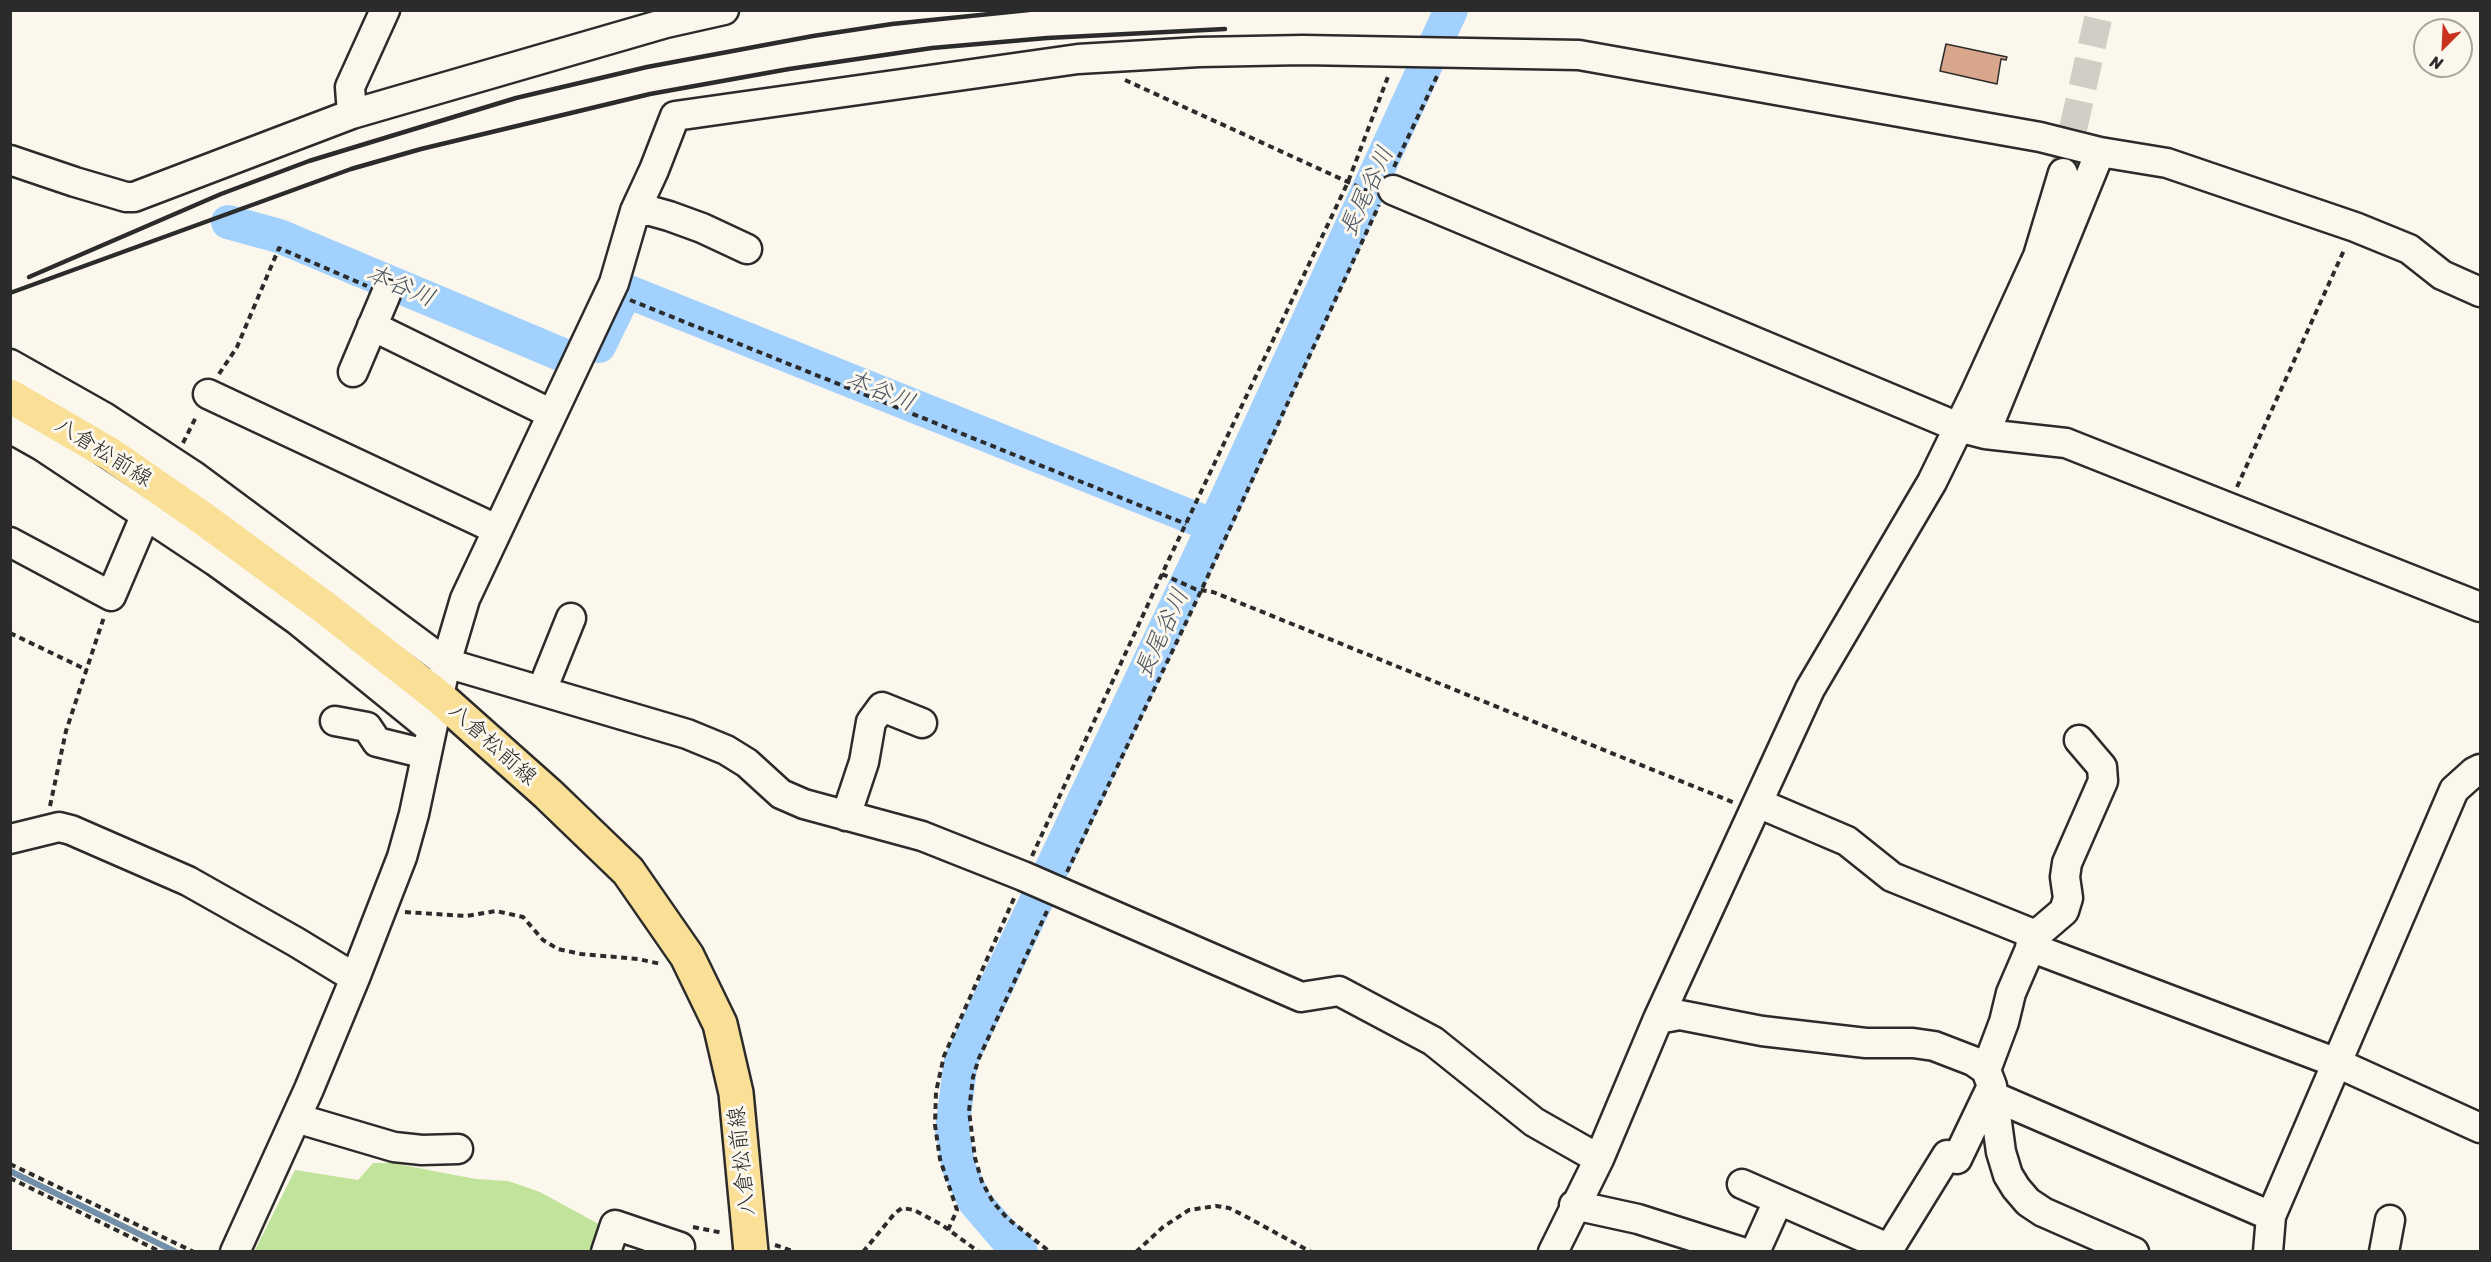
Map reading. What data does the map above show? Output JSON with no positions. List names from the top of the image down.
{
  "streets": {
    "main road": ["八倉松前線"]
  },
  "water": ["長尾谷川", "本谷川"],
  "north": "bottom left"
}
